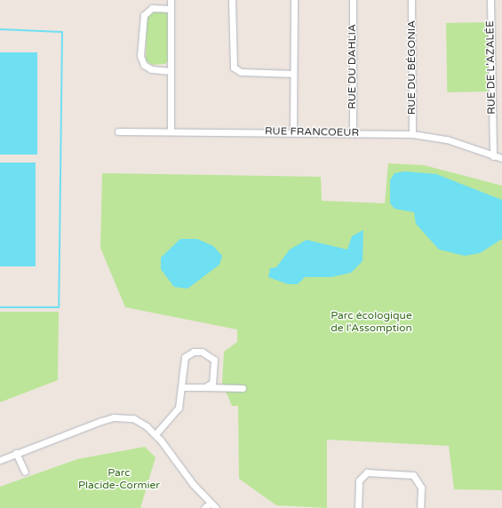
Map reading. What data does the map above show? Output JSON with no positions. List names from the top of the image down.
{
  "streets": {
    "street": [
      "RUE DU DAHLIA",
      "RUE DU BÉGONIA",
      "RUE DE L'AZALÉE",
      "RUE FRANCOEUR"
    ]
  },
  "crossings": [
    ["RUE DU DAHLIA", "RUE FRANCOEUR"],
    ["RUE DU BÉGONIA", "RUE FRANCOEUR"],
    ["RUE DE L'AZALÉE", "RUE FRANCOEUR"]
  ],
  "parks": ["Parc écologique de l'Assomption", "Parc Placide-Cormier"]
}
